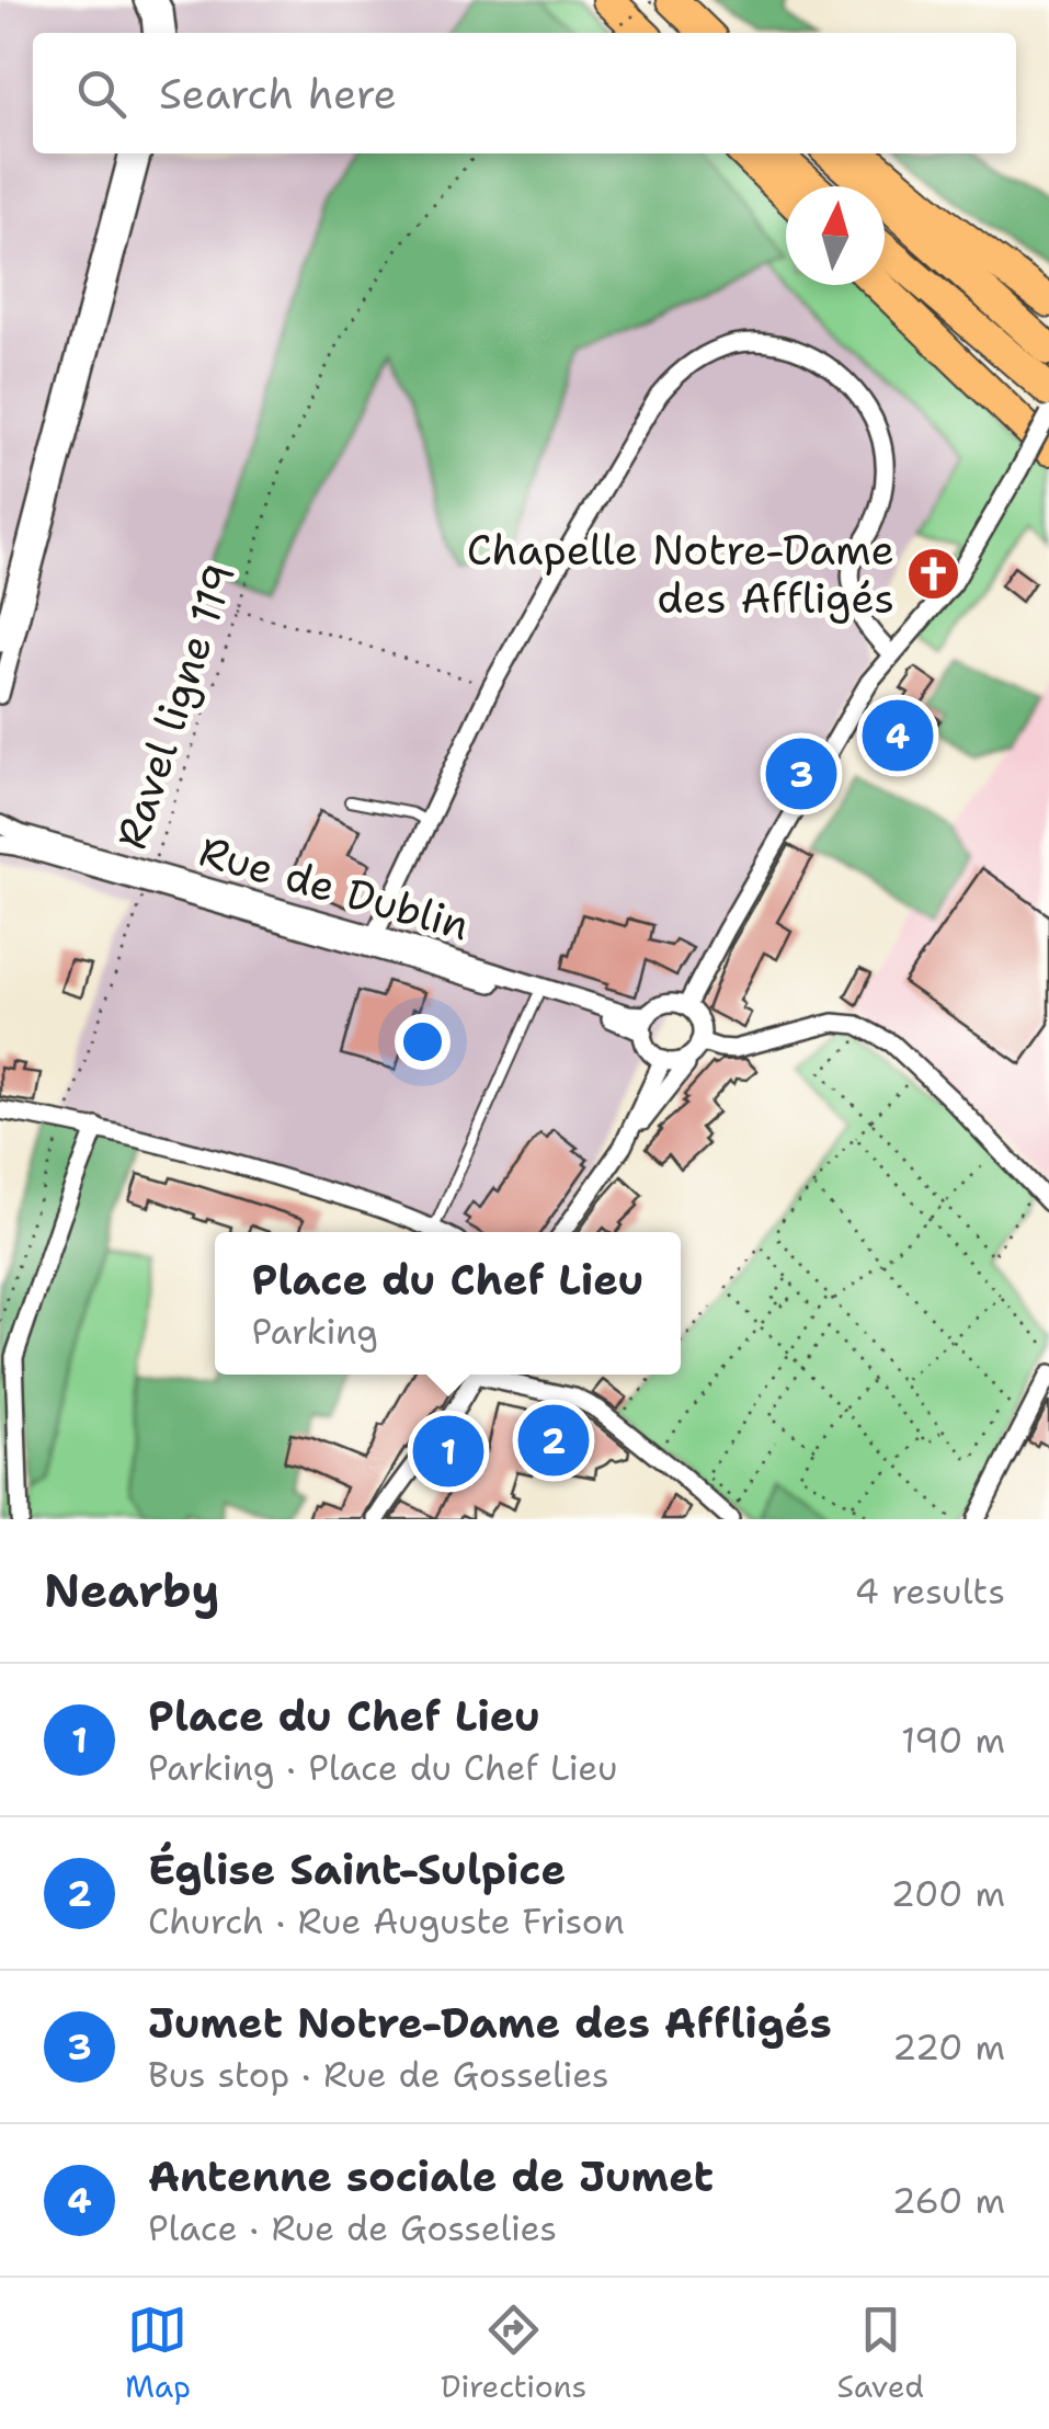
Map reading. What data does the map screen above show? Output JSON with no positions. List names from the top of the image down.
{
  "streets": {
    "street": ["Rue de Dublin"],
    "path": ["Ravel ligne 119"]
  },
  "crossings": [
    ["Ravel ligne 119", "Rue de Dublin"]
  ],
  "places": {
    "church": ["Chapelle Notre-Dame des Affligés"]
  },
  "north": "top",
  "page": {
    "search": "Search here",
    "pins": [
      "4",
      "3",
      "2",
      "1"
    ],
    "popup": ["Place du Chef Lieu", "Parking"],
    "heading": ["Nearby", "4 results"],
    "list": [
      {
        "mark": "1",
        "name": "Place du Chef Lieu",
        "note": "Parking · Place du Chef Lieu",
        "value": "190 m"
      },
      {
        "mark": "2",
        "name": "Église Saint-Sulpice",
        "note": "Church · Rue Auguste Frison",
        "value": "200 m"
      },
      {
        "mark": "3",
        "name": "Jumet Notre-Dame des Affligés",
        "note": "Bus stop · Rue de Gosselies",
        "value": "220 m"
      },
      {
        "mark": "4",
        "name": "Antenne sociale de Jumet",
        "note": "Place · Rue de Gosselies",
        "value": "260 m"
      }
    ],
    "nav": ["Map", "Directions", "Saved"]
  }
}
